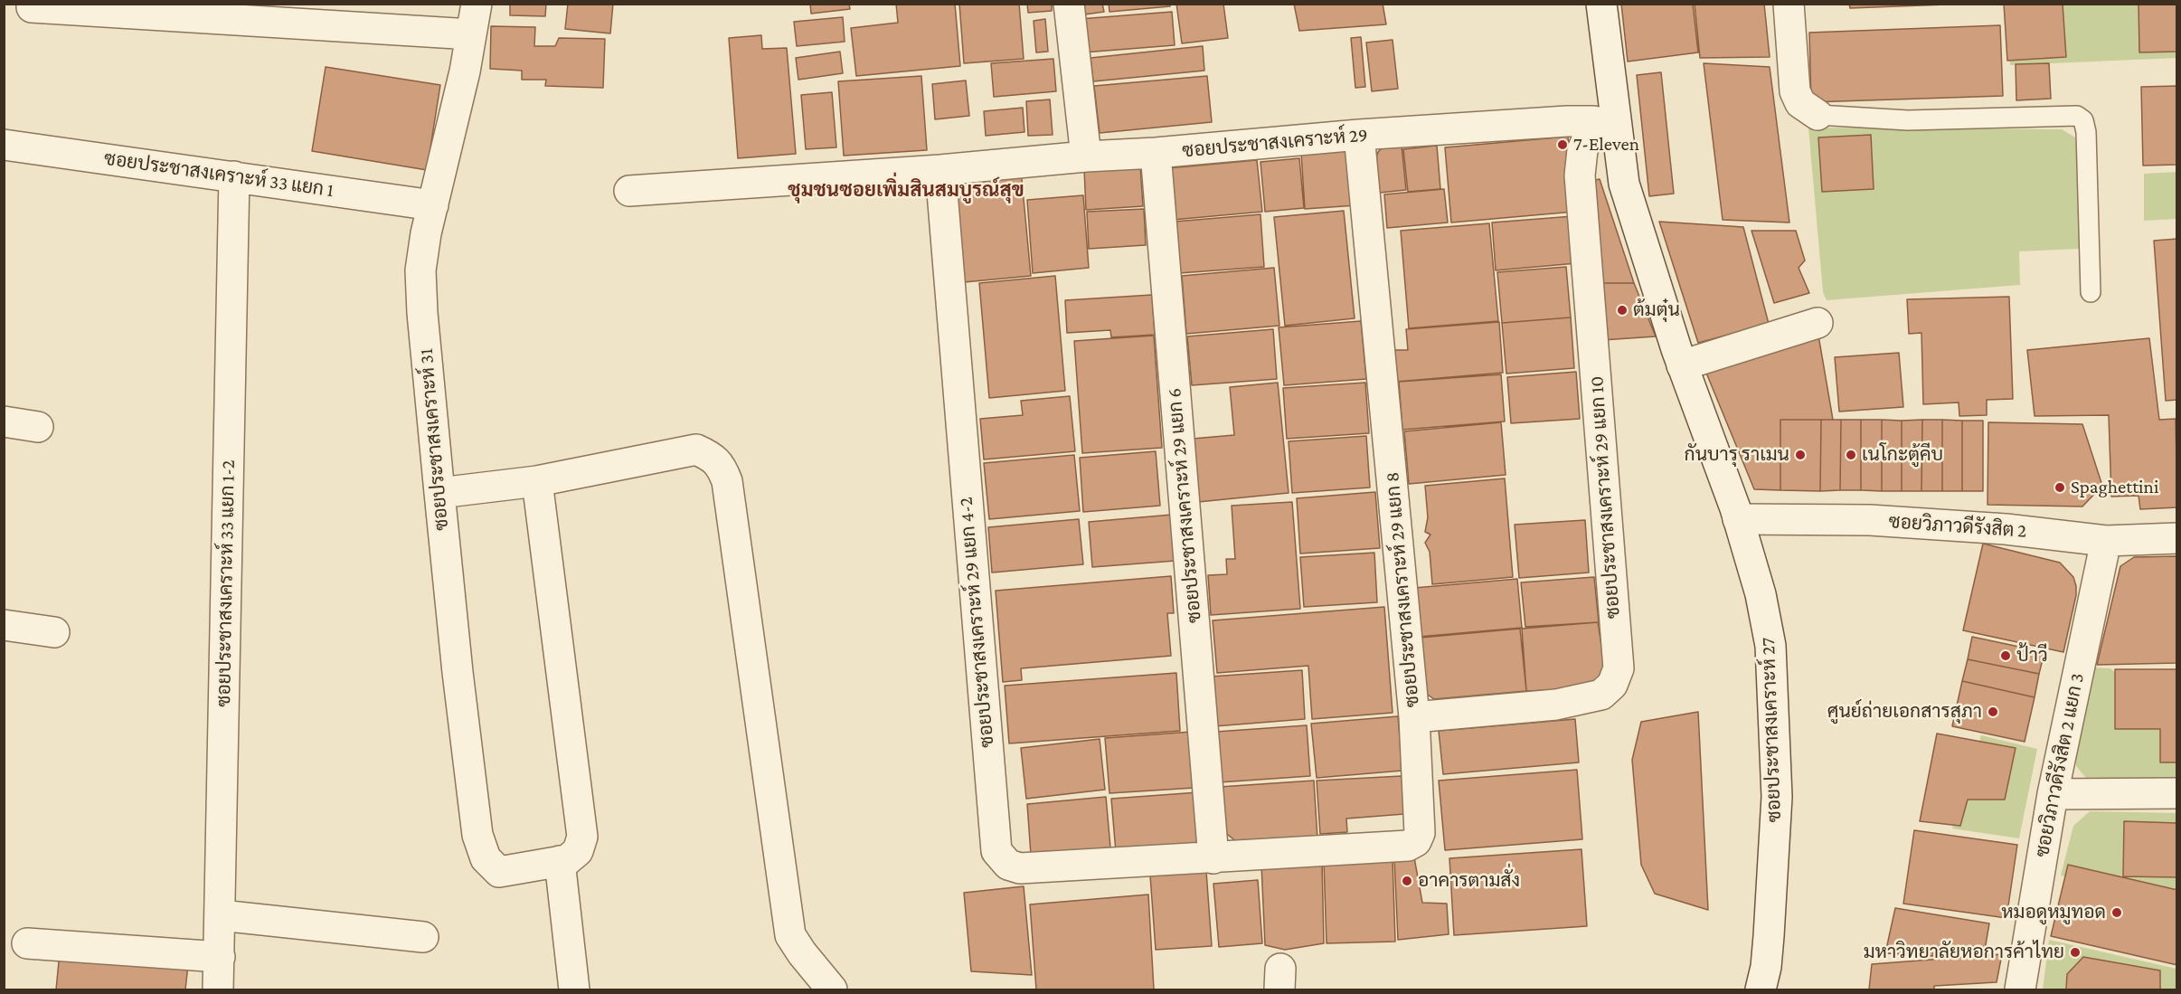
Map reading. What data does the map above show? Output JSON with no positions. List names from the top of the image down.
{
  "streets": {
    "street": [
      "ซอยประชาสงเคราะห์ 29",
      "ซอยประชาสงเคราะห์ 33 แยก 1",
      "ซอยประชาสงเคราะห์ 31",
      "ซอยประชาสงเคราะห์ 29 แยก 10",
      "ซอยประชาสงเคราะห์ 29 แยก 6",
      "ซอยวิภาวดีรังสิต 2",
      "ซอยประชาสงเคราะห์ 33 แยก 1-2",
      "ซอยประชาสงเคราะห์ 29 แยก 8",
      "ซอยประชาสงเคราะห์ 29 แยก 4-2",
      "ซอยประชาสงเคราะห์ 27",
      "ซอยวิภาวดีรังสิต 2 แยก 3"
    ]
  },
  "crossings": [
    ["ซอยประชาสงเคราะห์ 29", "ซอยประชาสงเคราะห์ 29 แยก 10"],
    ["ซอยประชาสงเคราะห์ 29", "ซอยประชาสงเคราะห์ 29 แยก 6"],
    ["ซอยประชาสงเคราะห์ 29", "ซอยประชาสงเคราะห์ 29 แยก 8"],
    ["ซอยประชาสงเคราะห์ 29", "ซอยประชาสงเคราะห์ 29 แยก 4-2"],
    ["ซอยประชาสงเคราะห์ 29", "ซอยประชาสงเคราะห์ 27"],
    ["ซอยประชาสงเคราะห์ 33 แยก 1", "ซอยประชาสงเคราะห์ 31"],
    ["ซอยประชาสงเคราะห์ 33 แยก 1", "ซอยประชาสงเคราะห์ 33 แยก 1-2"],
    ["ซอยประชาสงเคราะห์ 29 แยก 10", "ซอยประชาสงเคราะห์ 29 แยก 8"],
    ["ซอยประชาสงเคราะห์ 29 แยก 10", "ซอยประชาสงเคราะห์ 27"],
    ["ซอยประชาสงเคราะห์ 29 แยก 6", "ซอยประชาสงเคราะห์ 29 แยก 8"],
    ["ซอยประชาสงเคราะห์ 29 แยก 6", "ซอยประชาสงเคราะห์ 29 แยก 4-2"],
    ["ซอยวิภาวดีรังสิต 2", "ซอยประชาสงเคราะห์ 27"],
    ["ซอยวิภาวดีรังสิต 2", "ซอยวิภาวดีรังสิต 2 แยก 3"],
    ["ซอยประชาสงเคราะห์ 29 แยก 8", "ซอยประชาสงเคราะห์ 29 แยก 4-2"]
  ],
  "districts": ["ชุมชนซอยเพิ่มสินสมบูรณ์สุข"],
  "places": [
    "7-Eleven",
    "ต้มตุ๋น",
    "กันบารุ ราเมน",
    "เนโกะตู้คีบ",
    "Spaghettini",
    "ป้าวี",
    "ศูนย์ถ่ายเอกสารสุภา",
    "อาคารตามสั่ง",
    "หมอดูหมูทอด",
    "มหาวิทยาลัยหอการค้าไทย"
  ]
}
